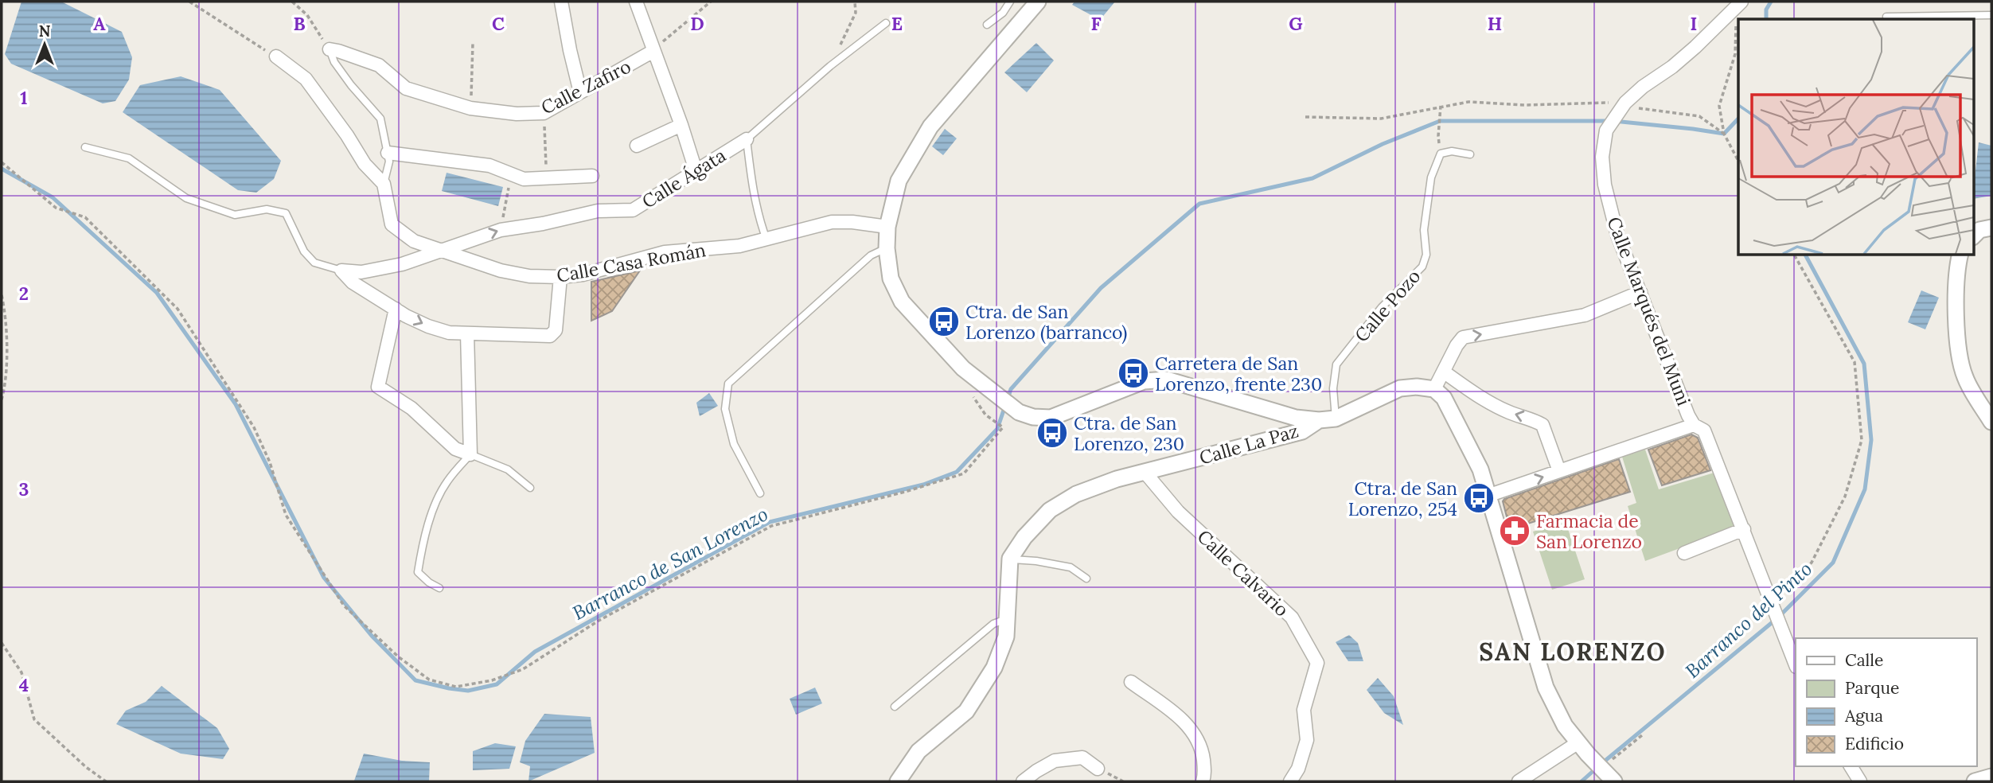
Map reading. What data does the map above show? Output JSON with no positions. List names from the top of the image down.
{
  "streets": {
    "street": [
      "Calle Zafiro",
      "Calle Ágata",
      "Calle Casa Román",
      "Calle Marqués del Muni",
      "Calle La Paz",
      "Calle Calvario"
    ],
    "lane": ["Calle Pozo"]
  },
  "crossings": [
    ["Calle Ágata", "Calle Casa Román"],
    ["Calle La Paz", "Calle Calvario"]
  ],
  "districts": ["SAN LORENZO"],
  "water": ["Barranco de San Lorenzo", "Barranco del Pinto"],
  "places": {
    "bus stop": [
      "Ctra. de San Lorenzo (barranco)",
      "Carretera de San Lorenzo, frente 230",
      "Ctra. de San Lorenzo, 230",
      "Ctra. de San Lorenzo, 254"
    ],
    "pharmacy": ["Farmacia de San Lorenzo"]
  },
  "legend": [
    "Calle",
    "Parque",
    "Agua",
    "Edificio"
  ],
  "north": "top",
  "grid": {
    "columns": [
      "A",
      "B",
      "C",
      "D",
      "E",
      "F",
      "G",
      "H",
      "I"
    ],
    "rows": [
      "1",
      "2",
      "3",
      "4"
    ]
  }
}
